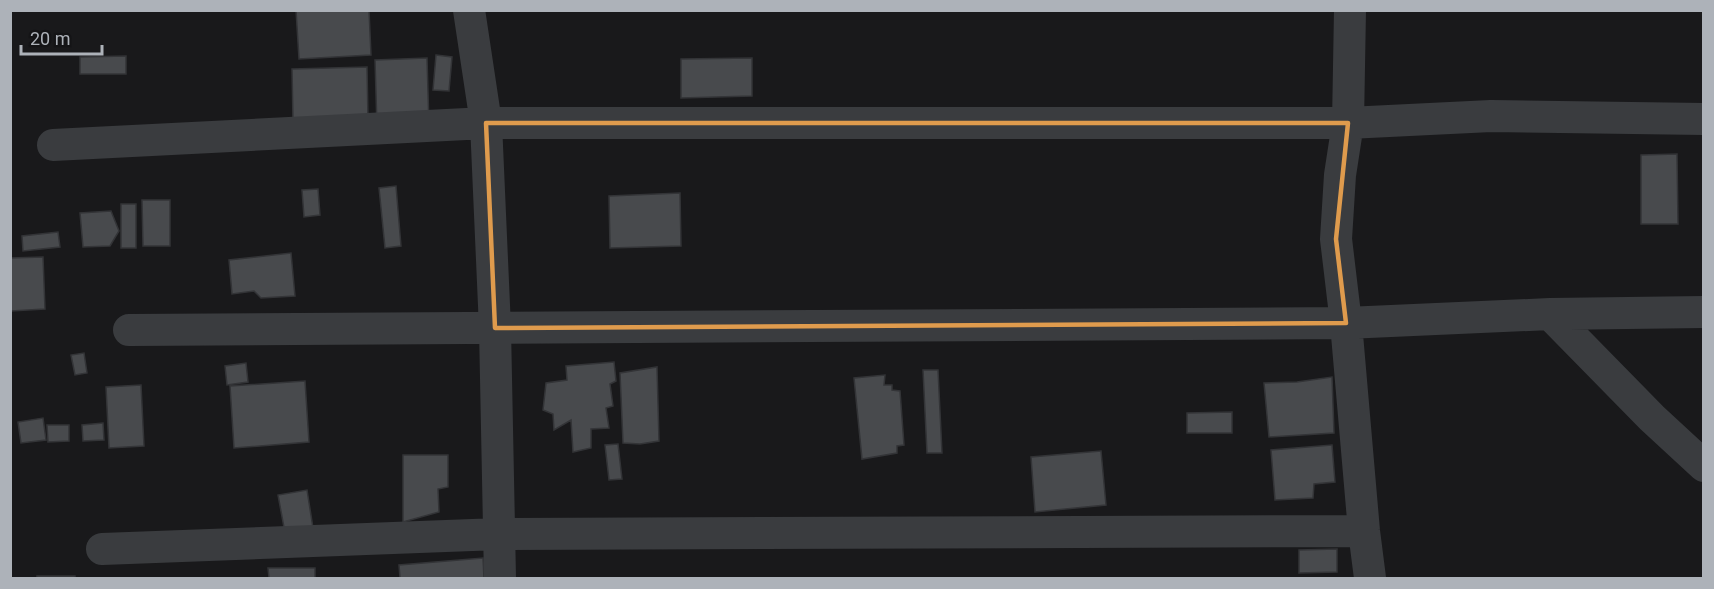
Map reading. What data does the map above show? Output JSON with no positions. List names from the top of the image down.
{
  "scale_bar": "20 m"
}
